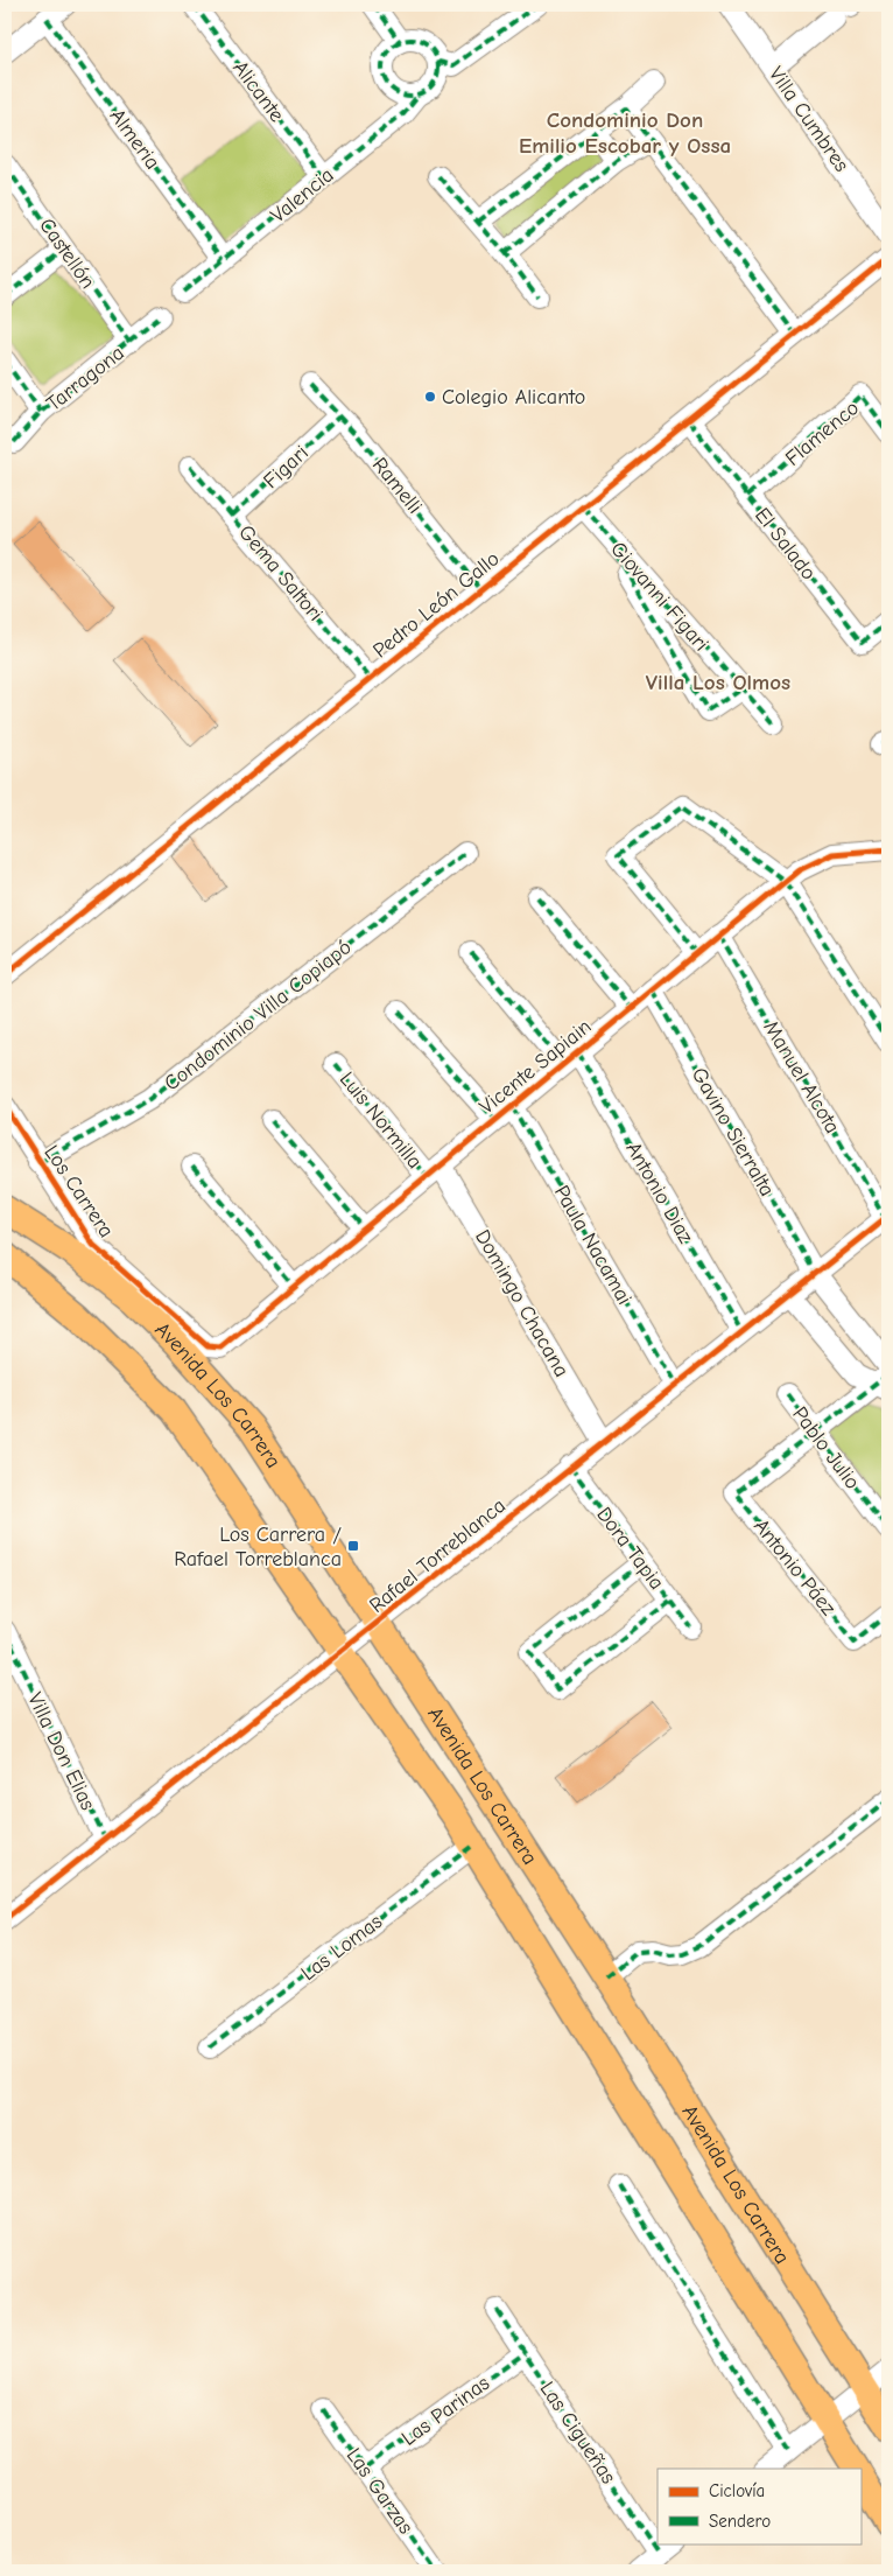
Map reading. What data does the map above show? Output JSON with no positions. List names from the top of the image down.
{
  "streets": {
    "main road": ["Avenida Los Carrera"],
    "street": [
      "Alicante",
      "Villa Cumbres",
      "Almeria",
      "Valencia",
      "Castellón",
      "Tarragona",
      "Flamenco",
      "Figari",
      "Ramelli",
      "El Salado",
      "Gema Saltori",
      "Giovanni Figari",
      "Pedro León Gallo",
      "Condominio Villa Copiapó",
      "Vicente Sapiain",
      "Manuel Alcota",
      "Luis Normilla",
      "Gavino Sierralta",
      "Los Carrera",
      "Antonio Diaz",
      "Paula Nacamai",
      "Domingo Chacana",
      "Pablo Julio",
      "Dora Tapia",
      "Rafael Torreblanca",
      "Antonio Páez",
      "Villa Don Elias",
      "Las Lomas",
      "Las Parinas",
      "Las Cigueñas",
      "Las Garzas"
    ]
  },
  "crossings": [
    ["Alicante", "Valencia"],
    ["Almeria", "Valencia"],
    ["Castellón", "Tarragona"],
    ["Flamenco", "El Salado"],
    ["Figari", "Ramelli"],
    ["Figari", "Gema Saltori"],
    ["Ramelli", "Pedro León Gallo"],
    ["El Salado", "Pedro León Gallo"],
    ["Gema Saltori", "Pedro León Gallo"],
    ["Giovanni Figari", "Pedro León Gallo"],
    ["Condominio Villa Copiapó", "Los Carrera"],
    ["Vicente Sapiain", "Manuel Alcota"],
    ["Vicente Sapiain", "Luis Normilla"],
    ["Vicente Sapiain", "Gavino Sierralta"],
    ["Vicente Sapiain", "Los Carrera"],
    ["Vicente Sapiain", "Antonio Diaz"],
    ["Vicente Sapiain", "Paula Nacamai"],
    ["Vicente Sapiain", "Domingo Chacana"],
    ["Manuel Alcota", "Rafael Torreblanca"],
    ["Luis Normilla", "Domingo Chacana"],
    ["Gavino Sierralta", "Rafael Torreblanca"],
    ["Antonio Diaz", "Rafael Torreblanca"],
    ["Paula Nacamai", "Rafael Torreblanca"],
    ["Domingo Chacana", "Rafael Torreblanca"],
    ["Avenida Los Carrera", "Rafael Torreblanca"],
    ["Avenida Los Carrera", "Las Lomas"],
    ["Pablo Julio", "Antonio Páez"],
    ["Dora Tapia", "Rafael Torreblanca"],
    ["Rafael Torreblanca", "Villa Don Elias"],
    ["Las Parinas", "Las Cigueñas"],
    ["Las Parinas", "Las Garzas"]
  ],
  "districts": ["Condominio Don Emilio Escobar y Ossa", "Villa Los Olmos"],
  "places": {
    "other": ["Colegio Alicanto"],
    "transit": ["Los Carrera / Rafael Torreblanca"]
  },
  "legend": ["Ciclovía", "Sendero"]
}
